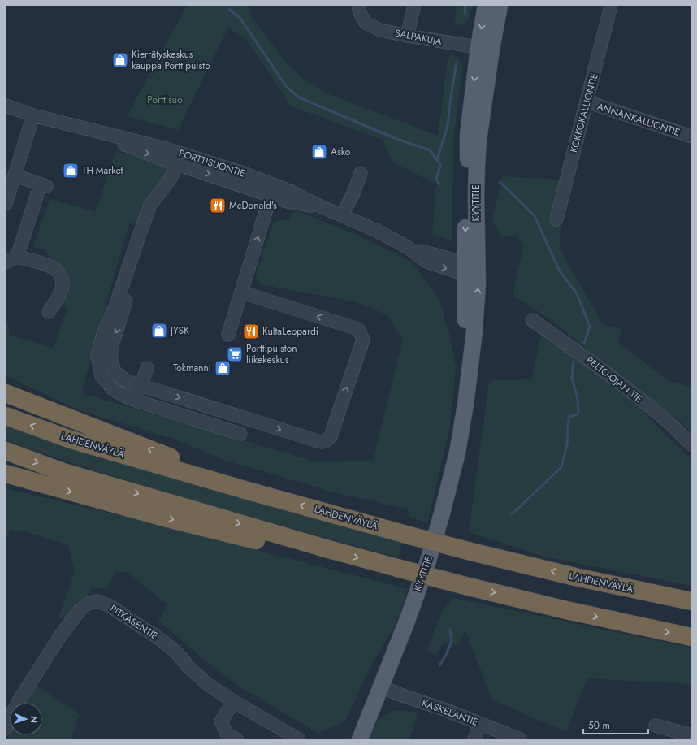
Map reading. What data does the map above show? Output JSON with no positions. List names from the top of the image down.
{
  "streets": {
    "highway": ["LAHDENVÄYLÄ"],
    "main road": ["KYYTITIE"],
    "street": [
      "SALPAKUJA",
      "KOKKOKALLIONTIE",
      "ANNANKALLIONTIE",
      "PORTTISUONTIE",
      "PELTO-OJAN TIE",
      "PITKÄSENTIE",
      "KASKELANTIE"
    ]
  },
  "crossings": [
    ["SALPAKUJA", "KYYTITIE"],
    ["KOKKOKALLIONTIE", "ANNANKALLIONTIE"],
    ["PORTTISUONTIE", "KYYTITIE"],
    ["KYYTITIE", "KASKELANTIE"]
  ],
  "parks": ["Porttisuo"],
  "places": {
    "shop": [
      "Kierrätyskeskus kauppa Porttipuisto",
      "Asko",
      "TH-Market",
      "JYSK",
      "Tokmanni"
    ],
    "restaurant": ["McDonald's", "KultaLeopardi"],
    "supermarket": ["Porttipuiston liikekeskus"]
  },
  "scale_bar": "50 m",
  "north": "right"
}
